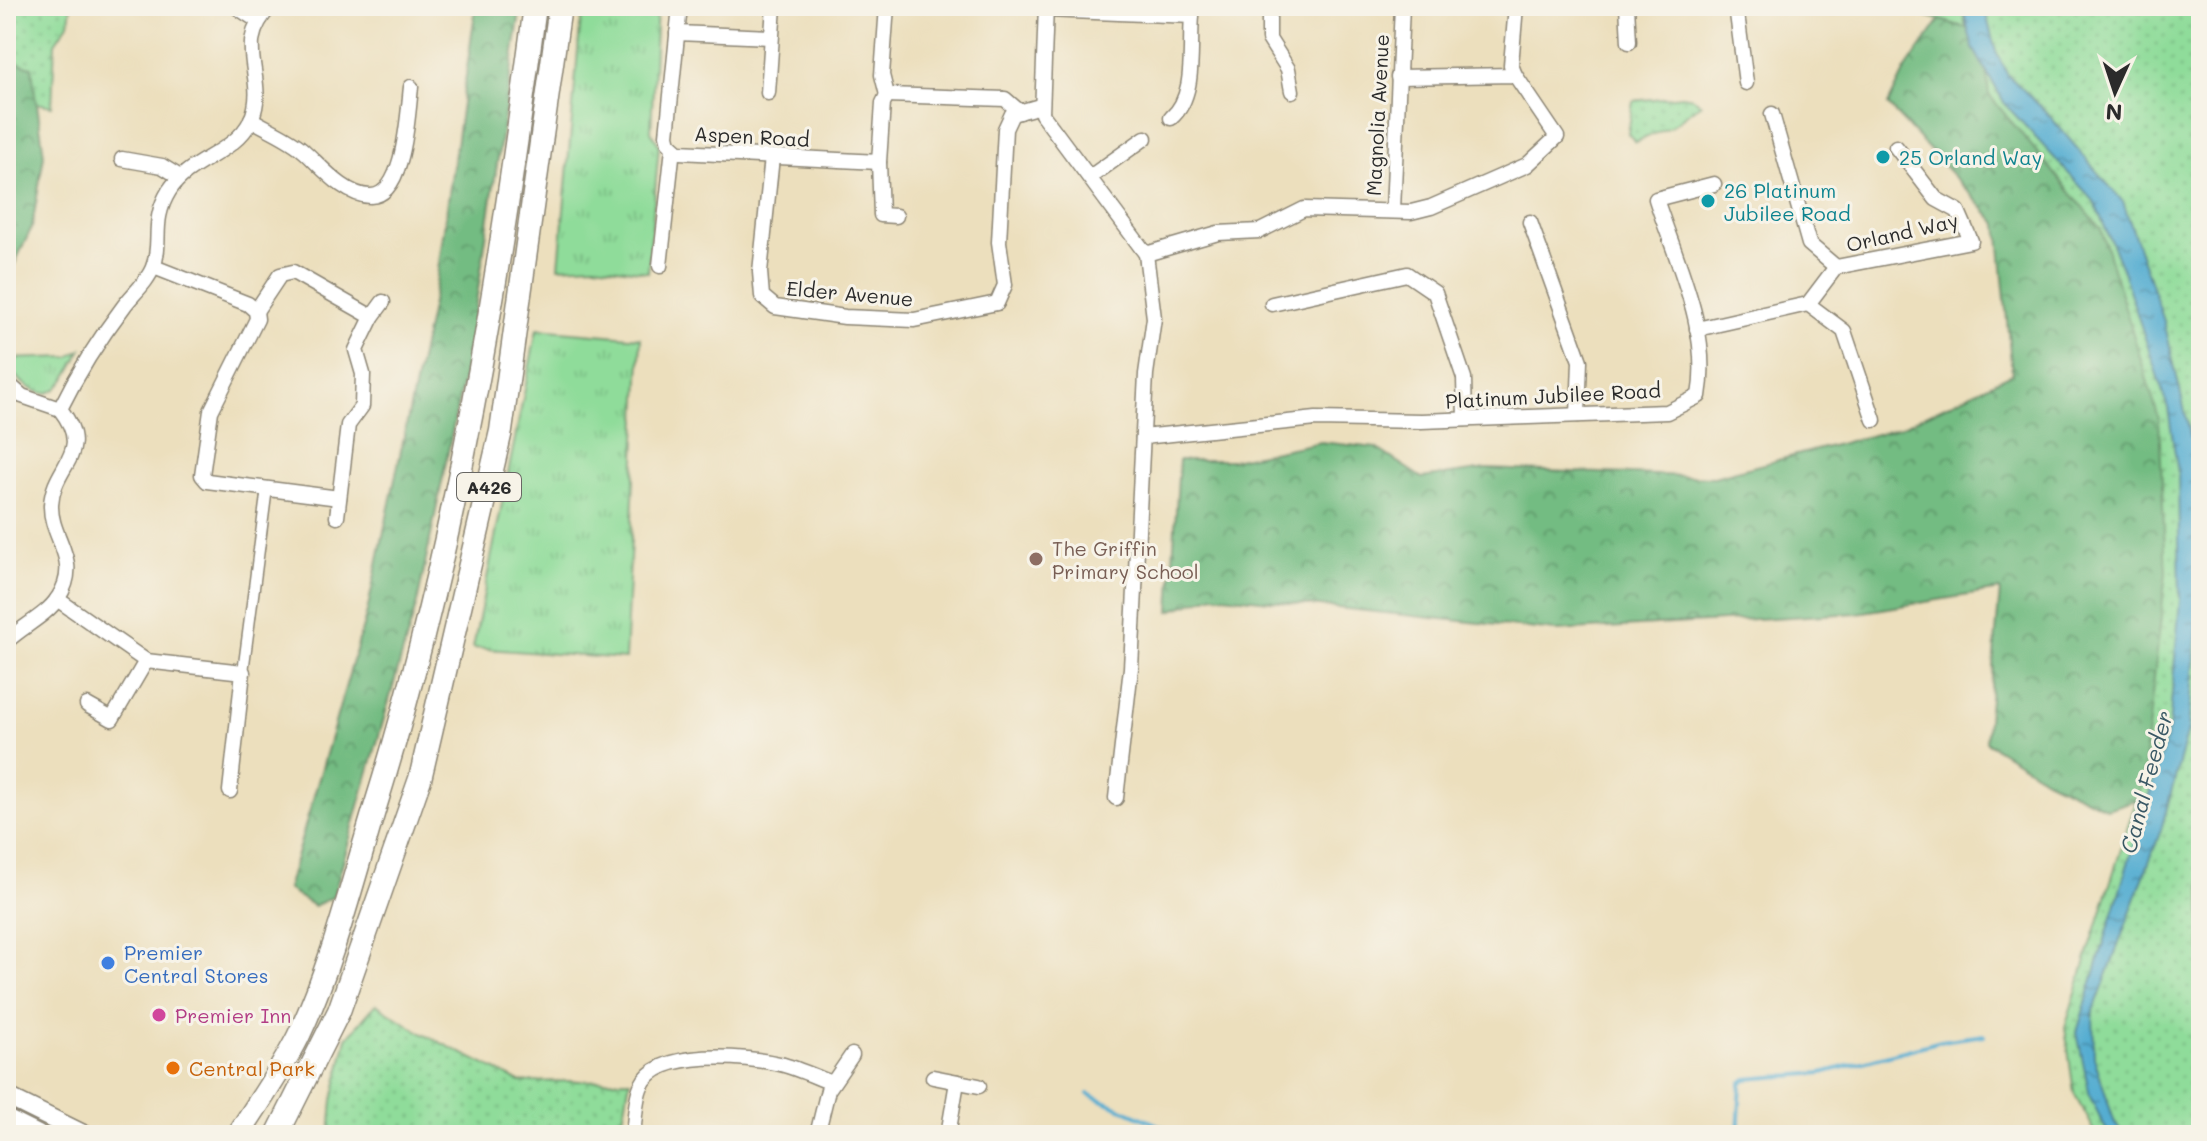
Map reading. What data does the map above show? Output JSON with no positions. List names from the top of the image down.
{
  "streets": {
    "highway": ["A426"],
    "street": [
      "Magnolia Avenue",
      "Aspen Road",
      "Orland Way",
      "Elder Avenue",
      "Platinum Jubilee Road"
    ]
  },
  "crossings": [
    ["Aspen Road", "Elder Avenue"]
  ],
  "water": ["Canal Feeder"],
  "places": [
    "25 Orland Way",
    "26 Platinum Jubilee Road",
    "The Griffin Primary School",
    "Premier Central Stores",
    "Premier Inn",
    "Central Park"
  ],
  "north": "bottom"
}
